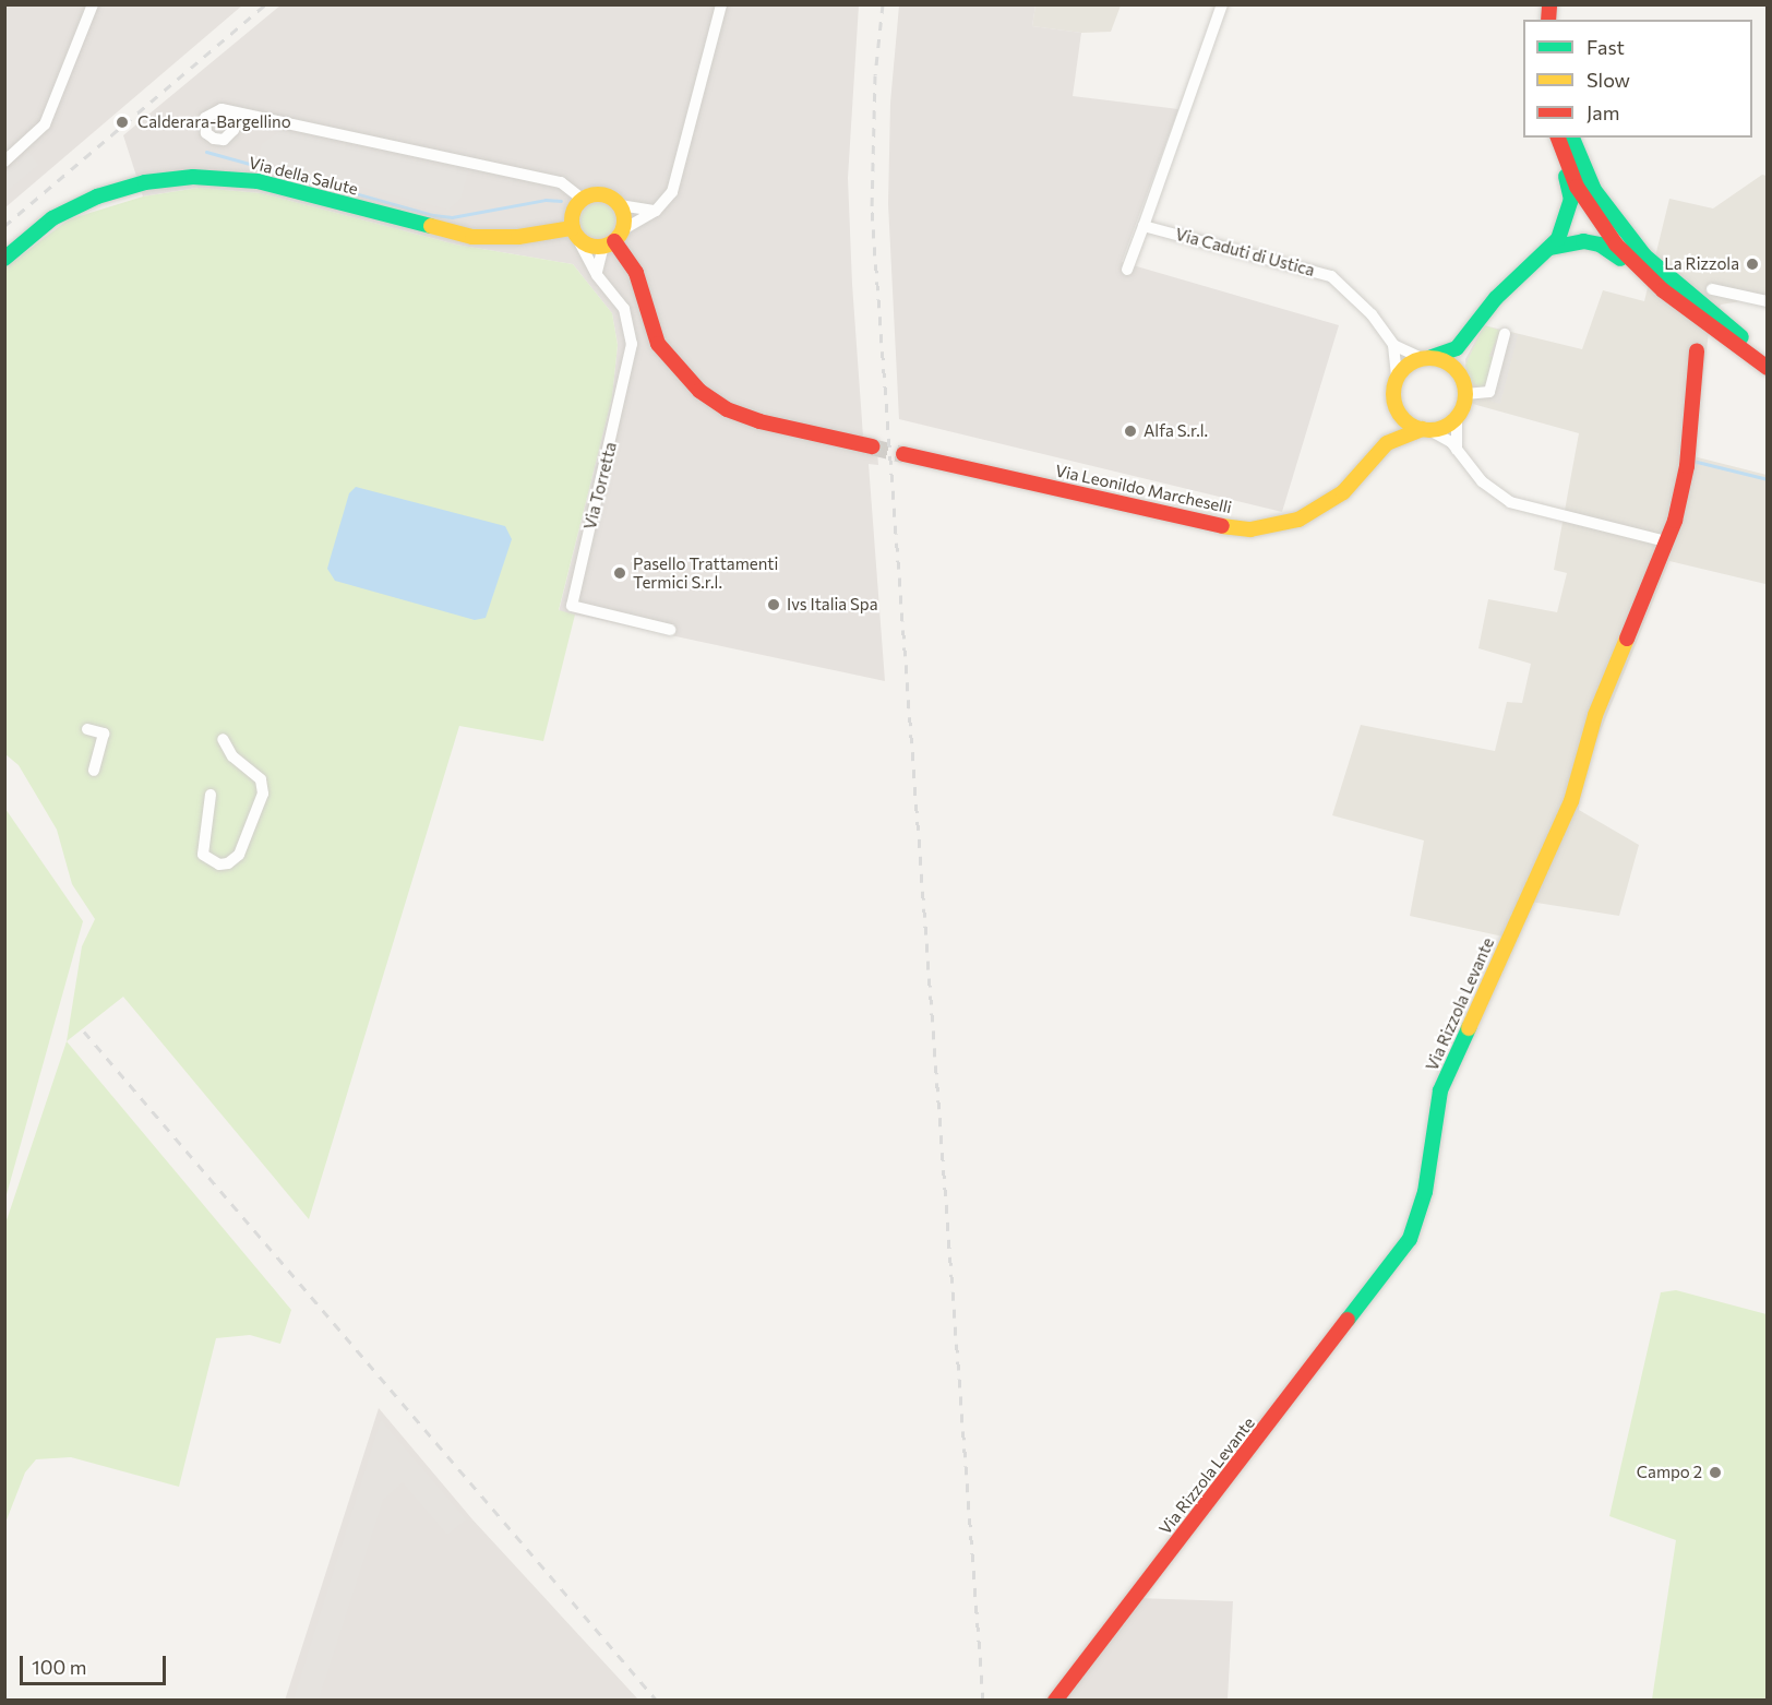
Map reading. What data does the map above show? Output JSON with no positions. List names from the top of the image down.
{
  "streets": {
    "street": [
      "Via della Salute",
      "Via Caduti di Ustica",
      "Via Torretta",
      "Via Leonildo Marcheselli",
      "Via Rizzola Levante"
    ]
  },
  "crossings": [
    ["Via della Salute", "Via Torretta"],
    ["Via Caduti di Ustica", "Via Leonildo Marcheselli"]
  ],
  "places": [
    "Calderara-Bargellino",
    "La Rizzola",
    "Alfa S.r.l.",
    "Pasello Trattamenti Termici S.r.l.",
    "Ivs Italia Spa",
    "Campo 2"
  ],
  "legend": ["Fast", "Slow", "Jam"],
  "scale_bar": "100 m"
}
